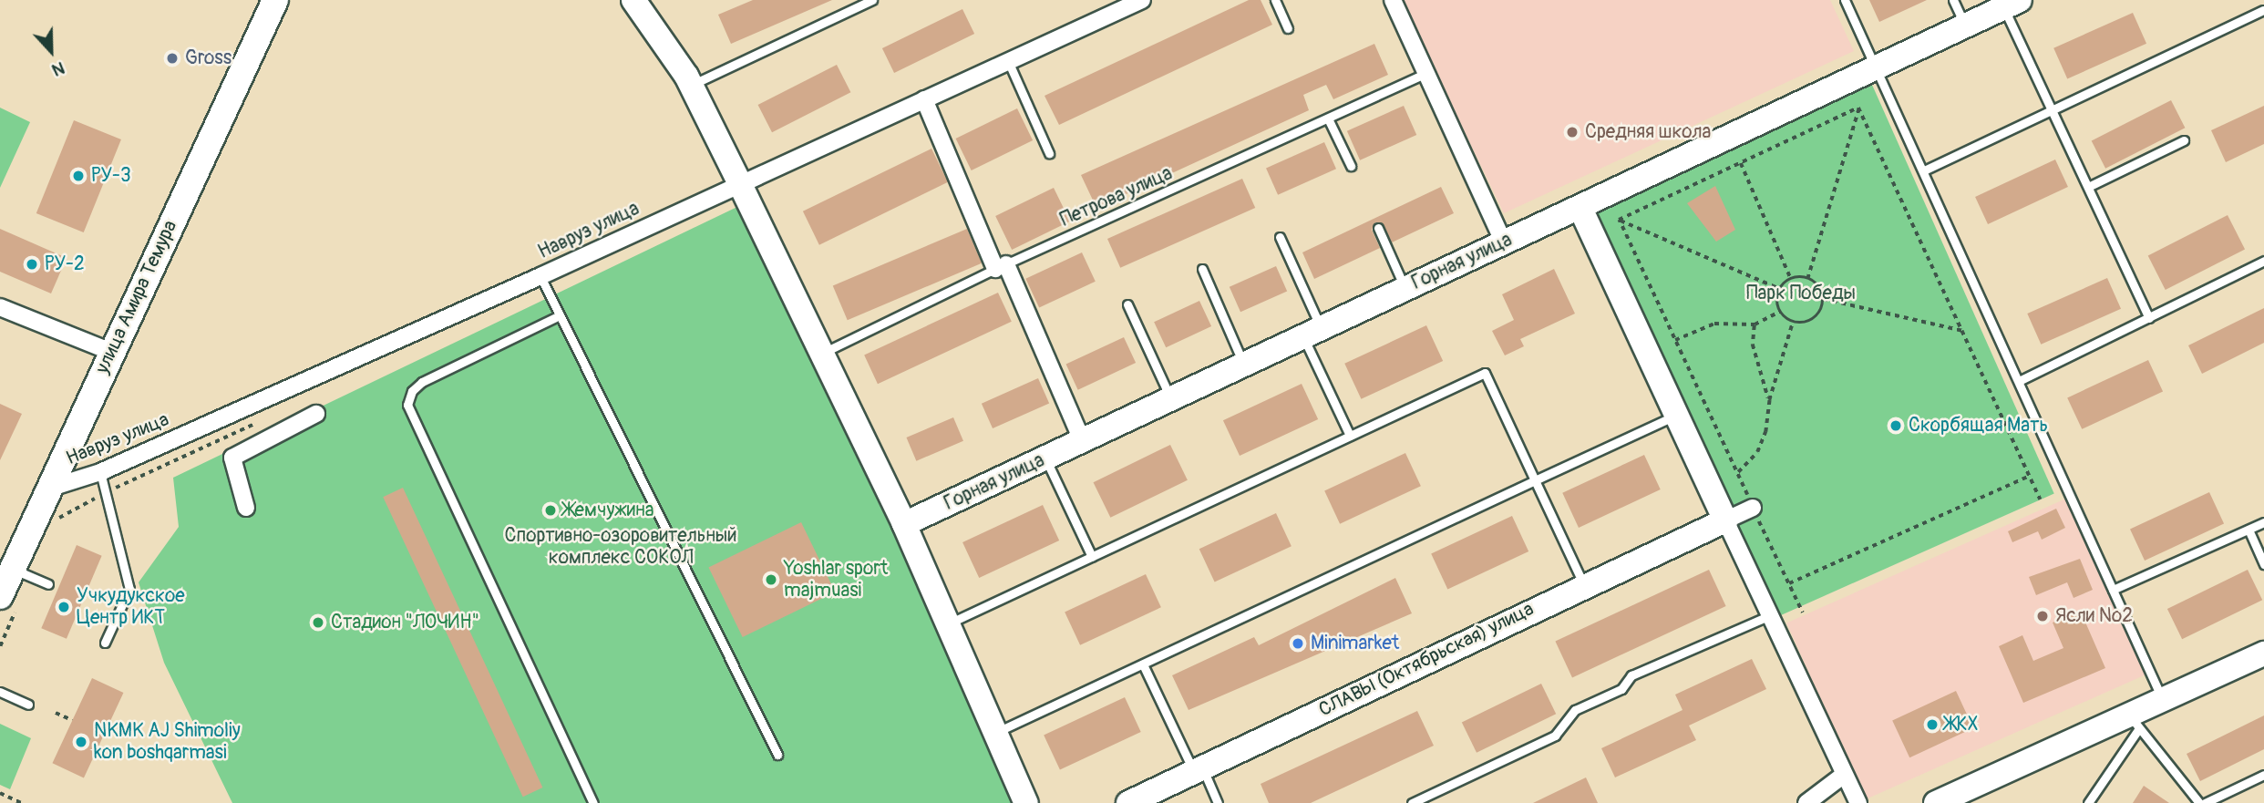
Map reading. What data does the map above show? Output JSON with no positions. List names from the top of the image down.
{
  "streets": {
    "main road": ["улица Амира Темура"],
    "street": ["Навруз улица", "Горная улица", "СЛАВЫ (Октябрьская) улица"],
    "lane": ["Петрова улица"]
  },
  "crossings": [
    ["Навруз улица", "улица Амира Темура"]
  ],
  "parks": ["Парк Победы", "Спортивно-озоровительный комплекс СОКОЛ"],
  "places": [
    "Gross",
    "Средняя школа",
    "РУ-3",
    "РУ-2",
    "Скорбящая Мать",
    "Жемчужина",
    "Yoshlar sport majmuasi",
    "Учкудукское Центр ИКТ",
    "Ясли №2",
    "Стадион \"ЛОЧИН\"",
    "Minimarket",
    "ЖКХ",
    "NKMK AJ Shimoliy kon boshqarmasi"
  ],
  "north": "bottom"
}
